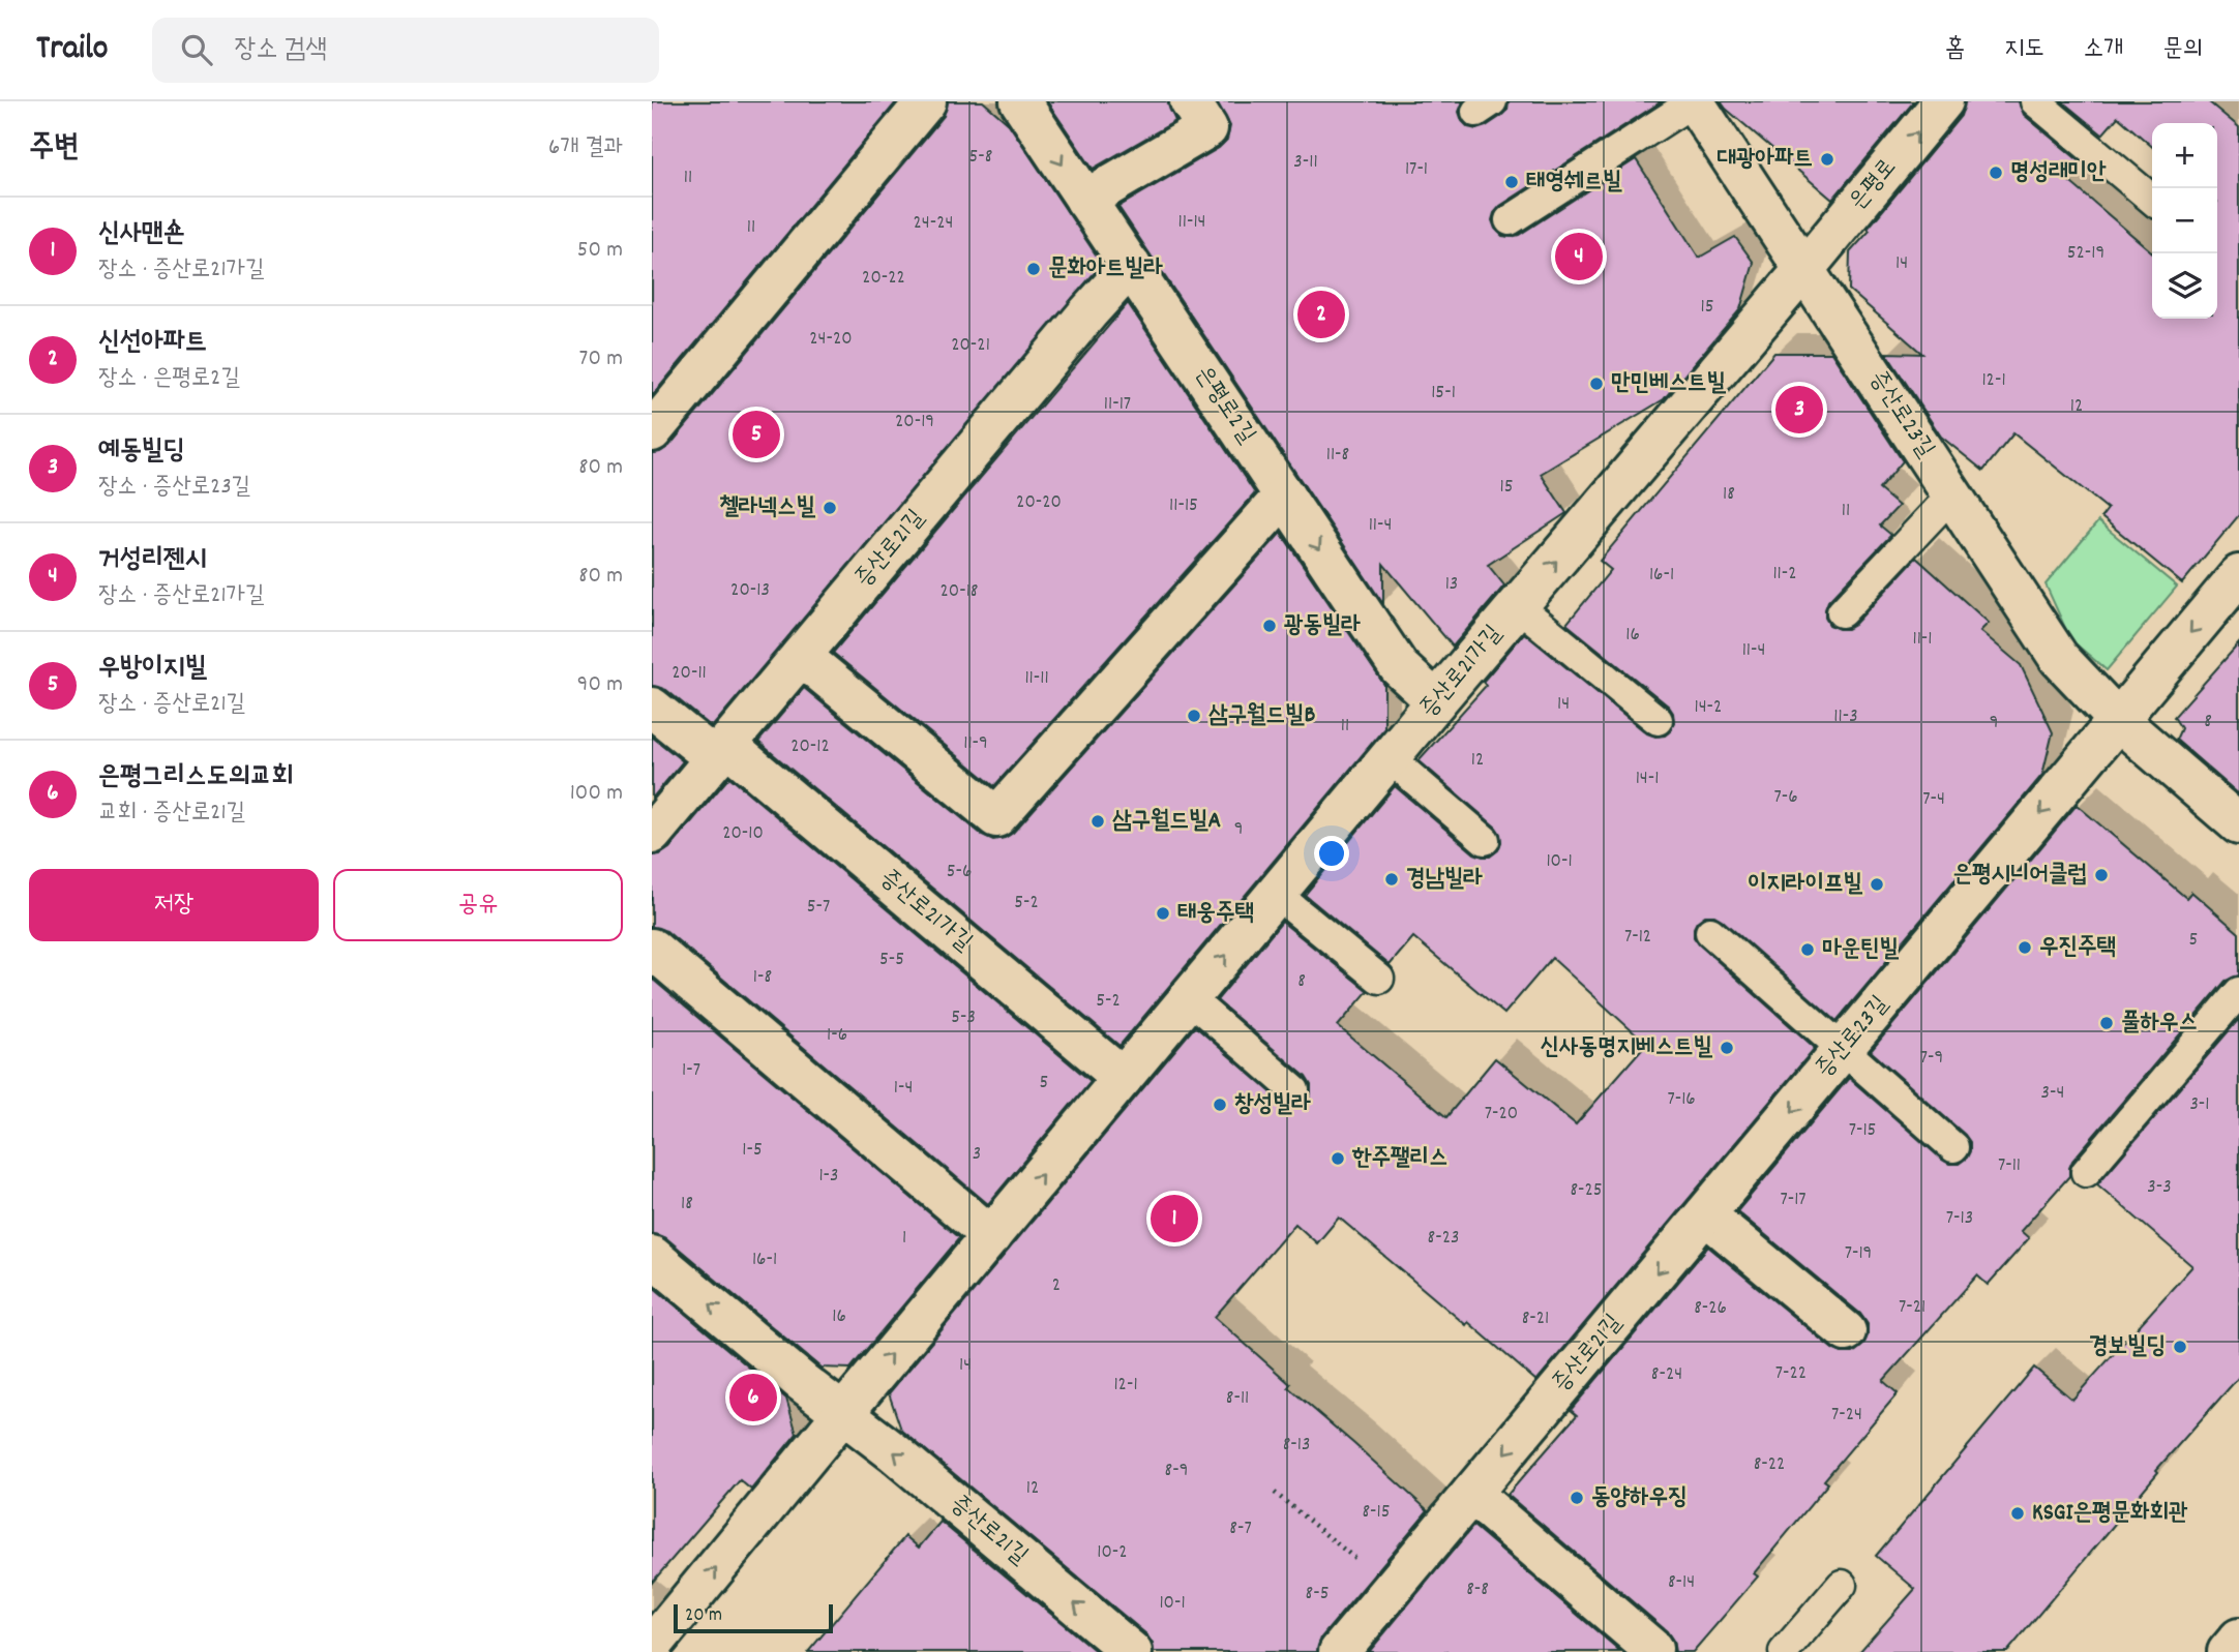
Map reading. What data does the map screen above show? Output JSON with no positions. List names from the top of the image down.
{
  "streets": {
    "street": [
      "은평로",
      "은평로2길",
      "증산로23길",
      "증산로21길",
      "증산로21가길"
    ]
  },
  "crossings": [
    ["은평로", "증산로23길"],
    ["은평로", "증산로21가길"],
    ["은평로2길", "증산로21길"],
    ["은평로2길", "증산로21가길"],
    ["증산로23길", "증산로21길"],
    ["증산로23길", "증산로21가길"],
    ["증산로21길", "증산로21가길"]
  ],
  "one_way": [
    "은평로",
    "은평로2길",
    "증산로23길",
    "증산로21가길"
  ],
  "places": [
    "대광아파트",
    "명성래미안",
    "태영쉐르빌",
    "문화아트빌라",
    "만민베스트빌",
    "첼라넥스빌",
    "광동빌라",
    "삼구월드빌B",
    "삼구월드빌A",
    "은평시니어클럽",
    "경남빌라",
    "이지라이프빌",
    "태웅주택",
    "우진주택",
    "마운틴빌",
    "풀하우스",
    "신사동명지베스트빌",
    "창성빌라",
    "한주팰리스",
    "경보빌딩",
    "동양하우징",
    "KSGI은평문화회관"
  ],
  "house_numbers": [
    "5-8",
    "3-11",
    "17-1",
    "11",
    "11-14",
    "24-24",
    "11",
    "52-19",
    "14",
    "20-22",
    "15",
    "24-20",
    "20-21",
    "12-1",
    "15-1",
    "11-17",
    "12",
    "20-19",
    "11-8",
    "15",
    "18",
    "20-20",
    "11-15",
    "11",
    "11-4",
    "11-2",
    "16-1",
    "13",
    "20-13",
    "20-18",
    "16",
    "11-1",
    "11-4",
    "20-11",
    "11-11",
    "14",
    "14-2",
    "11-3",
    "8",
    "9",
    "11",
    "11-9",
    "20-12",
    "12",
    "14-1",
    "7-6",
    "7-4",
    "9",
    "20-10",
    "10-1",
    "5-6",
    "5-2",
    "5-7",
    "7-12",
    "5",
    "5-5",
    "1-8",
    "8",
    "5-2",
    "5-3",
    "1-6",
    "7-9",
    "1-7",
    "5",
    "1-4",
    "3-4",
    "7-16",
    "3-1",
    "7-20",
    "7-15",
    "1-5",
    "3",
    "7-11",
    "1-3",
    "3-3",
    "8-25",
    "7-17",
    "18",
    "7-13",
    "1",
    "8-23",
    "7-19",
    "16-1",
    "2",
    "7-21",
    "8-26",
    "16",
    "8-21",
    "14",
    "7-22",
    "8-24",
    "12-1",
    "8-11",
    "7-24",
    "8-13",
    "8-22",
    "8-9",
    "12",
    "8-15",
    "8-7",
    "10-2",
    "8-14",
    "8-8",
    "8-5",
    "10-1"
  ],
  "scale_bar": "20 m",
  "page": {
    "header": "Trailo",
    "search": "장소 검색",
    "nav": [
      "홈",
      "지도",
      "소개",
      "문의"
    ],
    "heading": ["주변", "6개 결과"],
    "map_buttons": ["+", "−"],
    "list": [
      {
        "mark": "1",
        "name": "신사맨숀",
        "note": "장소 · 증산로21가길",
        "value": "50 m"
      },
      {
        "mark": "2",
        "name": "신선아파트",
        "note": "장소 · 은평로2길",
        "value": "70 m"
      },
      {
        "mark": "3",
        "name": "예동빌딩",
        "note": "장소 · 증산로23길",
        "value": "80 m"
      },
      {
        "mark": "4",
        "name": "거성리젠시",
        "note": "장소 · 증산로21가길",
        "value": "80 m"
      },
      {
        "mark": "5",
        "name": "우방이지빌",
        "note": "장소 · 증산로21길",
        "value": "90 m"
      },
      {
        "mark": "6",
        "name": "은평그리스도의교회",
        "note": "교회 · 증산로21길",
        "value": "100 m"
      }
    ],
    "pins": [
      "4",
      "2",
      "3",
      "5",
      "1",
      "6"
    ],
    "buttons": ["저장", "공유"],
    "scale": "20 m"
  }
}
